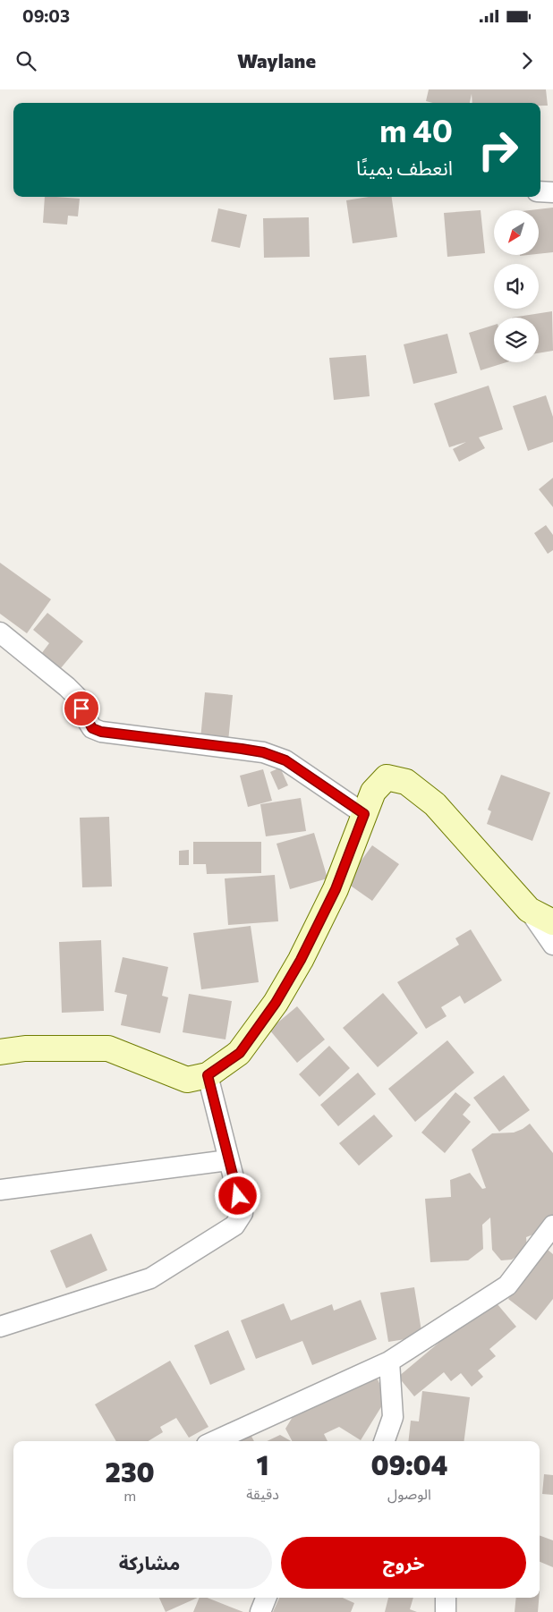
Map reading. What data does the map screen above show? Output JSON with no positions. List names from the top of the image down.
{
  "north": "bottom left",
  "page": {
    "status": "09:03",
    "header": "Waylane",
    "turn": ["40 m", "انعطف يمينًا"],
    "eta": [
      "09:04",
      "الوصول",
      "1",
      "دقيقة",
      "230",
      "m"
    ],
    "buttons": ["خروج", "مشاركة"]
  }
}
